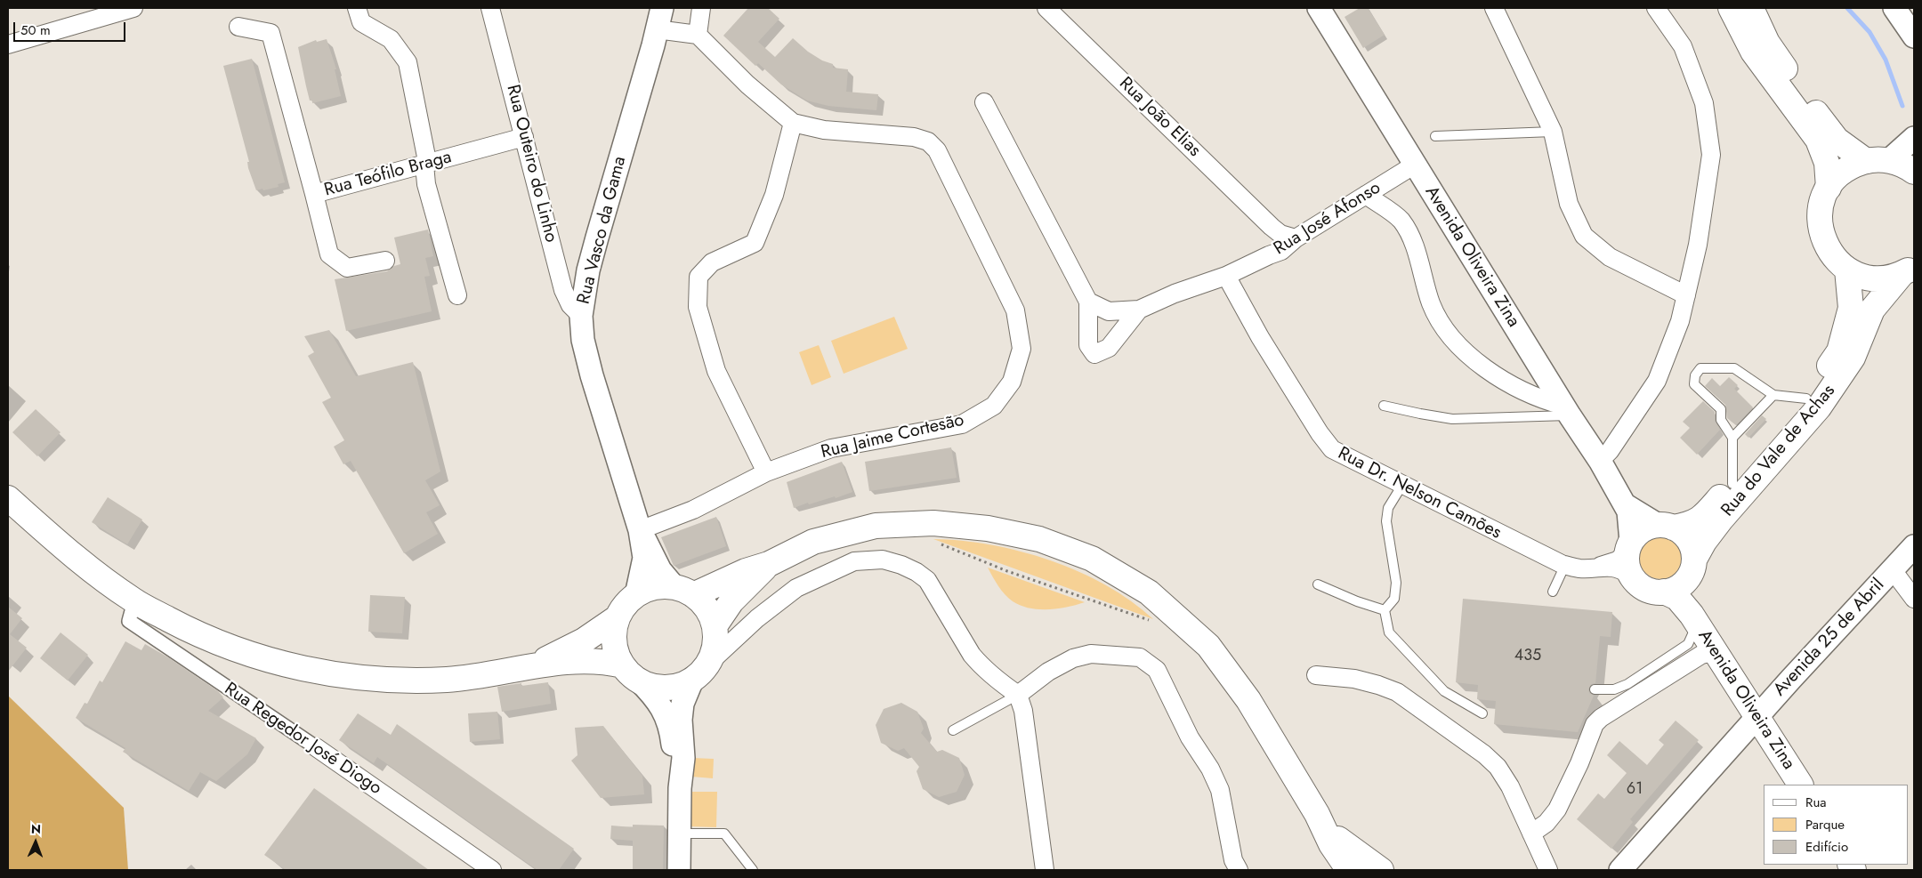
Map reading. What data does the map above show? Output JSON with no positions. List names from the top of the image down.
{
  "streets": {
    "main road": ["Avenida Oliveira Zina", "Rua do Vale de Achas"],
    "street": [
      "Rua João Elias",
      "Rua Outeiro do Linho",
      "Rua Teófilo Braga",
      "Rua José Afonso",
      "Rua Vasco da Gama",
      "Rua Jaime Cortesão",
      "Rua Dr. Nelson Camões",
      "Avenida 25 de Abril",
      "Rua Regedor José Diogo"
    ]
  },
  "crossings": [
    ["Rua João Elias", "Rua José Afonso"],
    ["Rua Outeiro do Linho", "Rua Teófilo Braga"],
    ["Rua Outeiro do Linho", "Rua Vasco da Gama"],
    ["Rua José Afonso", "Avenida Oliveira Zina"],
    ["Rua José Afonso", "Rua Dr. Nelson Camões"],
    ["Rua Vasco da Gama", "Rua Jaime Cortesão"],
    ["Avenida Oliveira Zina", "Rua do Vale de Achas"],
    ["Avenida Oliveira Zina", "Rua Dr. Nelson Camões"],
    ["Avenida Oliveira Zina", "Avenida 25 de Abril"],
    ["Rua do Vale de Achas", "Rua Dr. Nelson Camões"]
  ],
  "house_numbers": ["435", "61"],
  "legend": ["Rua", "Parque", "Edifício"],
  "scale_bar": "50 m",
  "north": "top"
}
